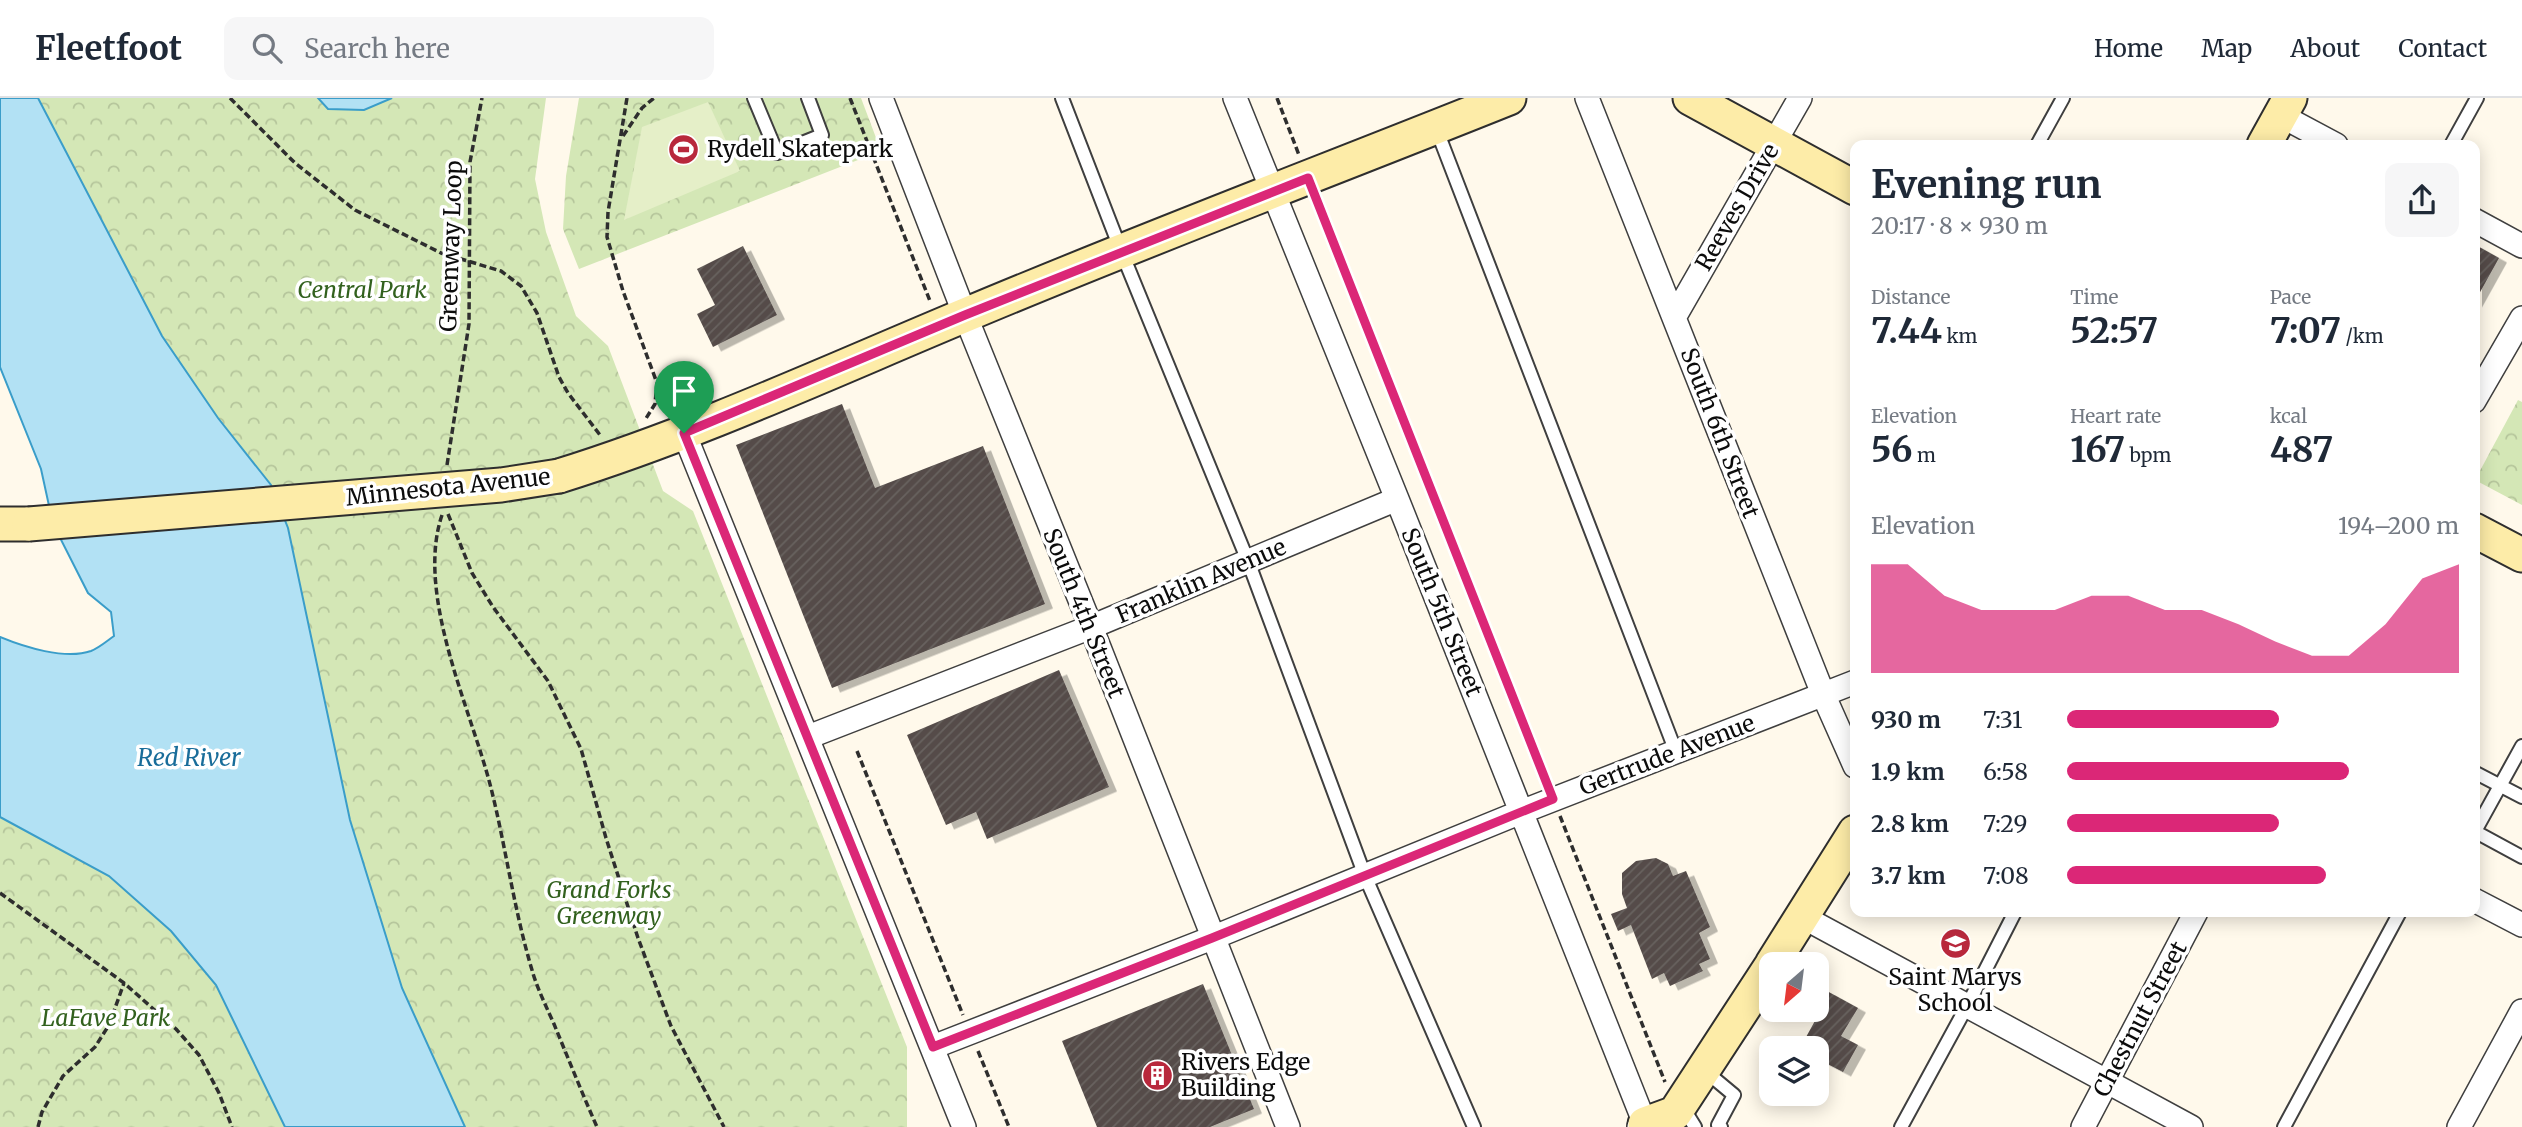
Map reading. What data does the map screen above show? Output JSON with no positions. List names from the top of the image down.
{
  "streets": {
    "street": [
      "Reeves Drive",
      "South 6th Street",
      "Minnesota Avenue",
      "Franklin Avenue",
      "South 5th Street",
      "South 4th Street",
      "Gertrude Avenue",
      "Chestnut Street"
    ],
    "path": ["Greenway Loop"]
  },
  "crossings": [
    ["Reeves Drive", "South 6th Street"],
    ["South 6th Street", "Gertrude Avenue"],
    ["Minnesota Avenue", "South 5th Street"],
    ["Minnesota Avenue", "South 4th Street"],
    ["Franklin Avenue", "South 5th Street"],
    ["Franklin Avenue", "South 4th Street"],
    ["South 5th Street", "Gertrude Avenue"],
    ["South 4th Street", "Gertrude Avenue"]
  ],
  "water": ["Red River"],
  "parks": ["Central Park", "Grand Forks Greenway", "LaFave Park"],
  "places": {
    "sports": ["Rydell Skatepark"],
    "school or university": ["Saint Marys School"],
    "building": ["Rivers Edge Building"]
  },
  "north": "bottom left",
  "page": {
    "header": "Fleetfoot",
    "search": "Search here",
    "nav": [
      "Home",
      "Map",
      "About",
      "Contact"
    ],
    "heading": ["Evening run", "20:17 · 8 × 930 m"],
    "stats": [
      ["Distance", "7.44 km"],
      ["Time", "52:57"],
      ["Pace", "7:07 /km"],
      ["Elevation", "56 m"],
      ["Heart rate", "167 bpm"],
      ["kcal", "487"]
    ],
    "chart": ["Elevation", "194–200 m"],
    "list": [
      {
        "name": "930 m",
        "note": "7:31"
      },
      {
        "name": "1.9 km",
        "note": "6:58"
      },
      {
        "name": "2.8 km",
        "note": "7:29"
      },
      {
        "name": "3.7 km",
        "note": "7:08"
      }
    ]
  }
}
